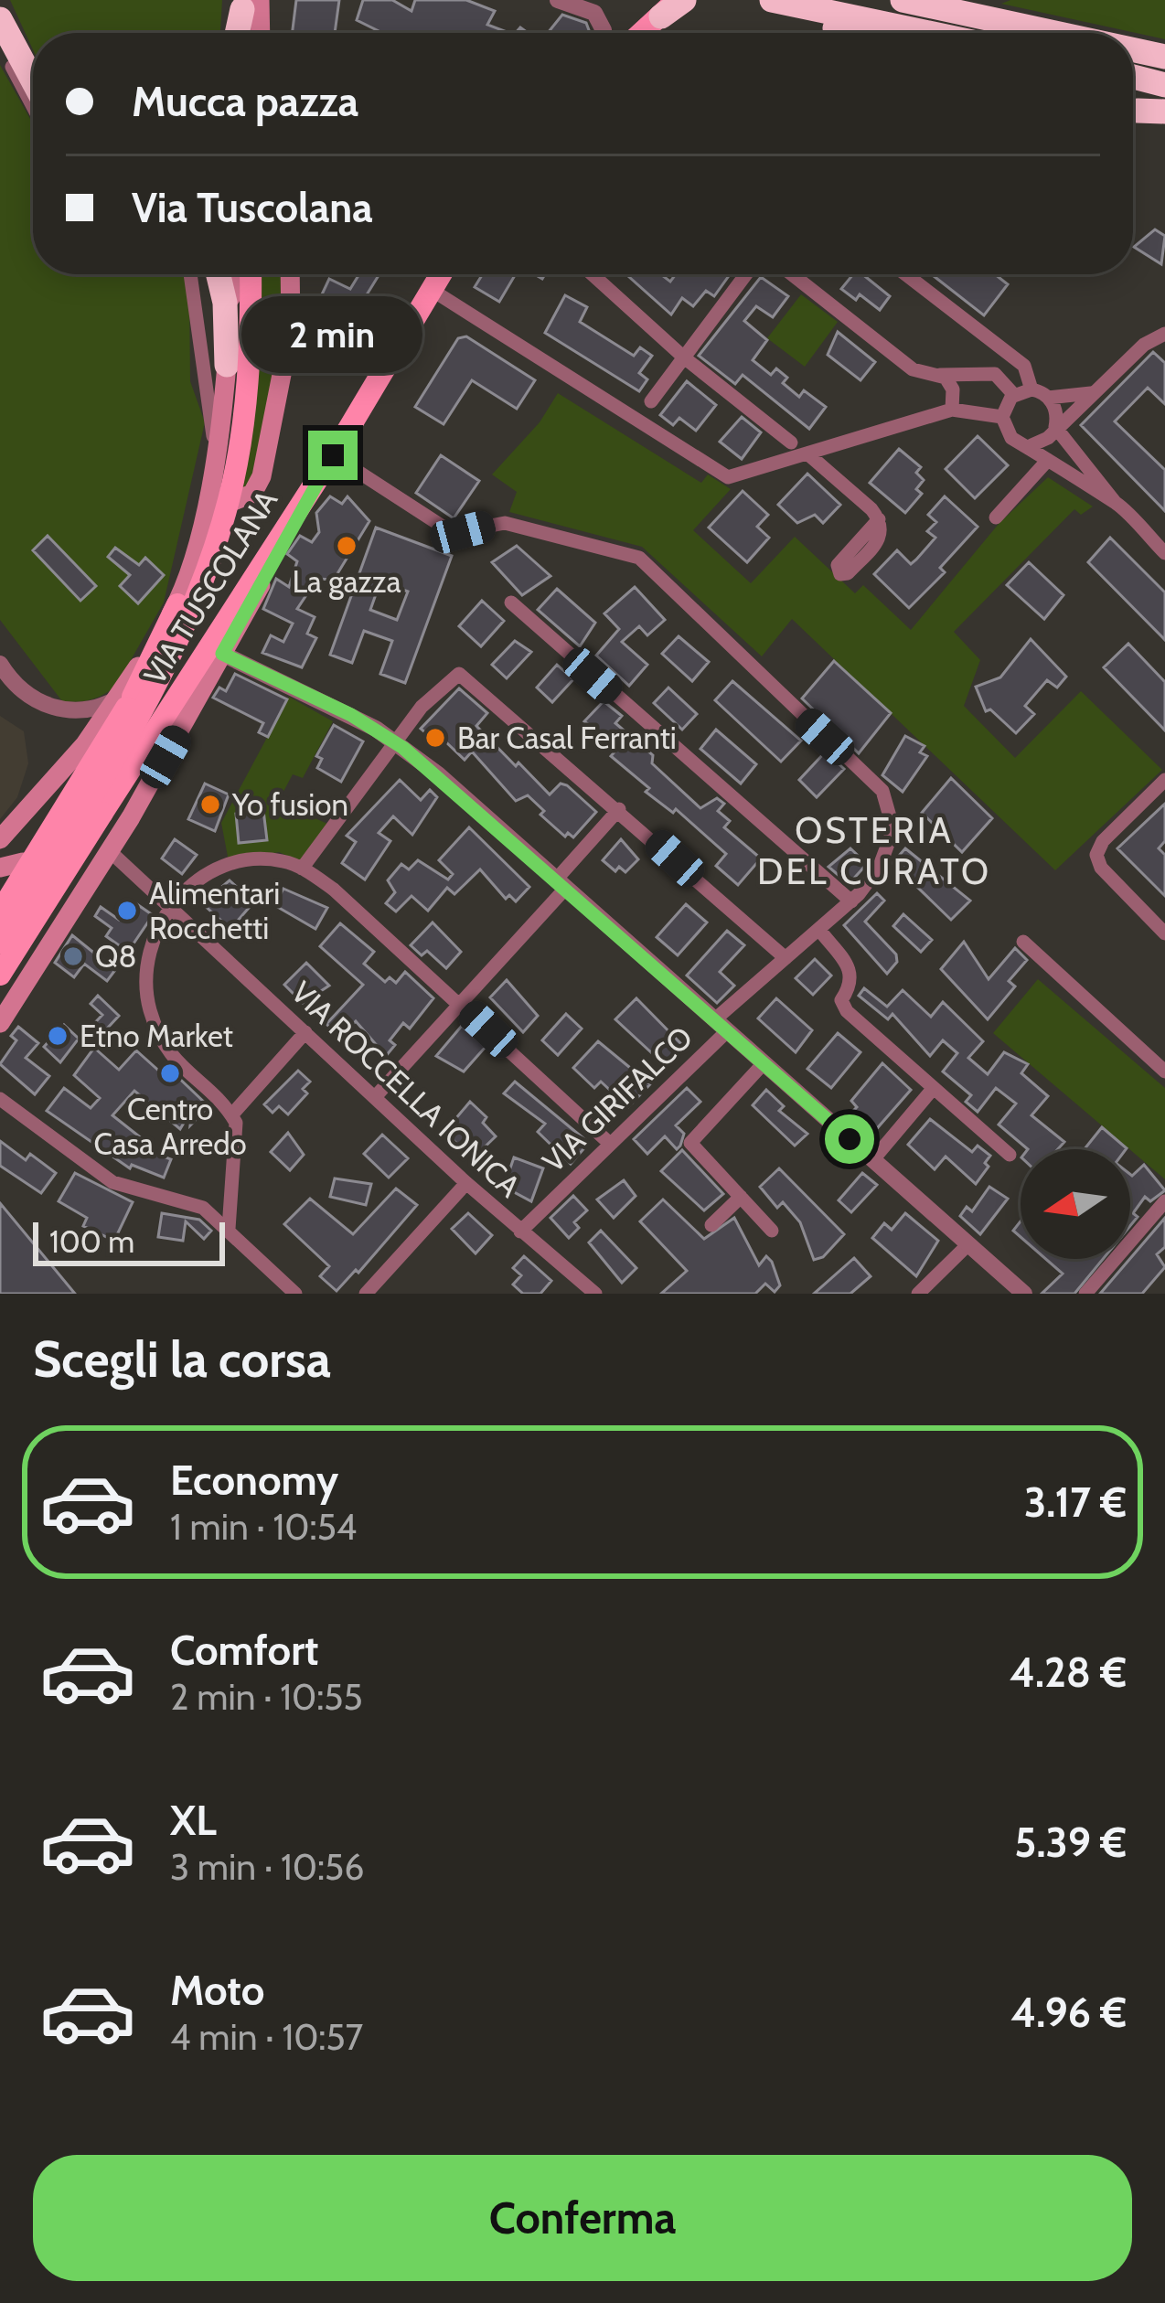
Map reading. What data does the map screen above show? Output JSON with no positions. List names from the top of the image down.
{
  "streets": {
    "main road": ["VIA TUSCOLANA"],
    "street": ["VIA ROCCELLA IONICA", "VIA GIRIFALCO"]
  },
  "crossings": [
    ["VIA TUSCOLANA", "VIA ROCCELLA IONICA"],
    ["VIA TUSCOLANA", "VIA GIRIFALCO"],
    ["VIA ROCCELLA IONICA", "VIA GIRIFALCO"]
  ],
  "districts": ["OSTERIA DEL CURATO"],
  "places": [
    "La gazza",
    "Bar Casal Ferranti",
    "Yo fusion",
    "Alimentari Rocchetti",
    "Q8",
    "Etno Market",
    "Centro Casa Arredo"
  ],
  "scale_bar": "100 m",
  "north": "left",
  "page": {
    "banner": ["Mucca pazza", "Via Tuscolana"],
    "bubble": "2 min",
    "scale": "100 m",
    "heading": "Scegli la corsa",
    "list": [
      {
        "name": "Economy",
        "note": "1 min · 10:54",
        "value": "3.17 €"
      },
      {
        "name": "Comfort",
        "note": "2 min · 10:55",
        "value": "4.28 €"
      },
      {
        "name": "XL",
        "note": "3 min · 10:56",
        "value": "5.39 €"
      },
      {
        "name": "Moto",
        "note": "4 min · 10:57",
        "value": "4.96 €"
      }
    ],
    "buttons": "Conferma"
  }
}
